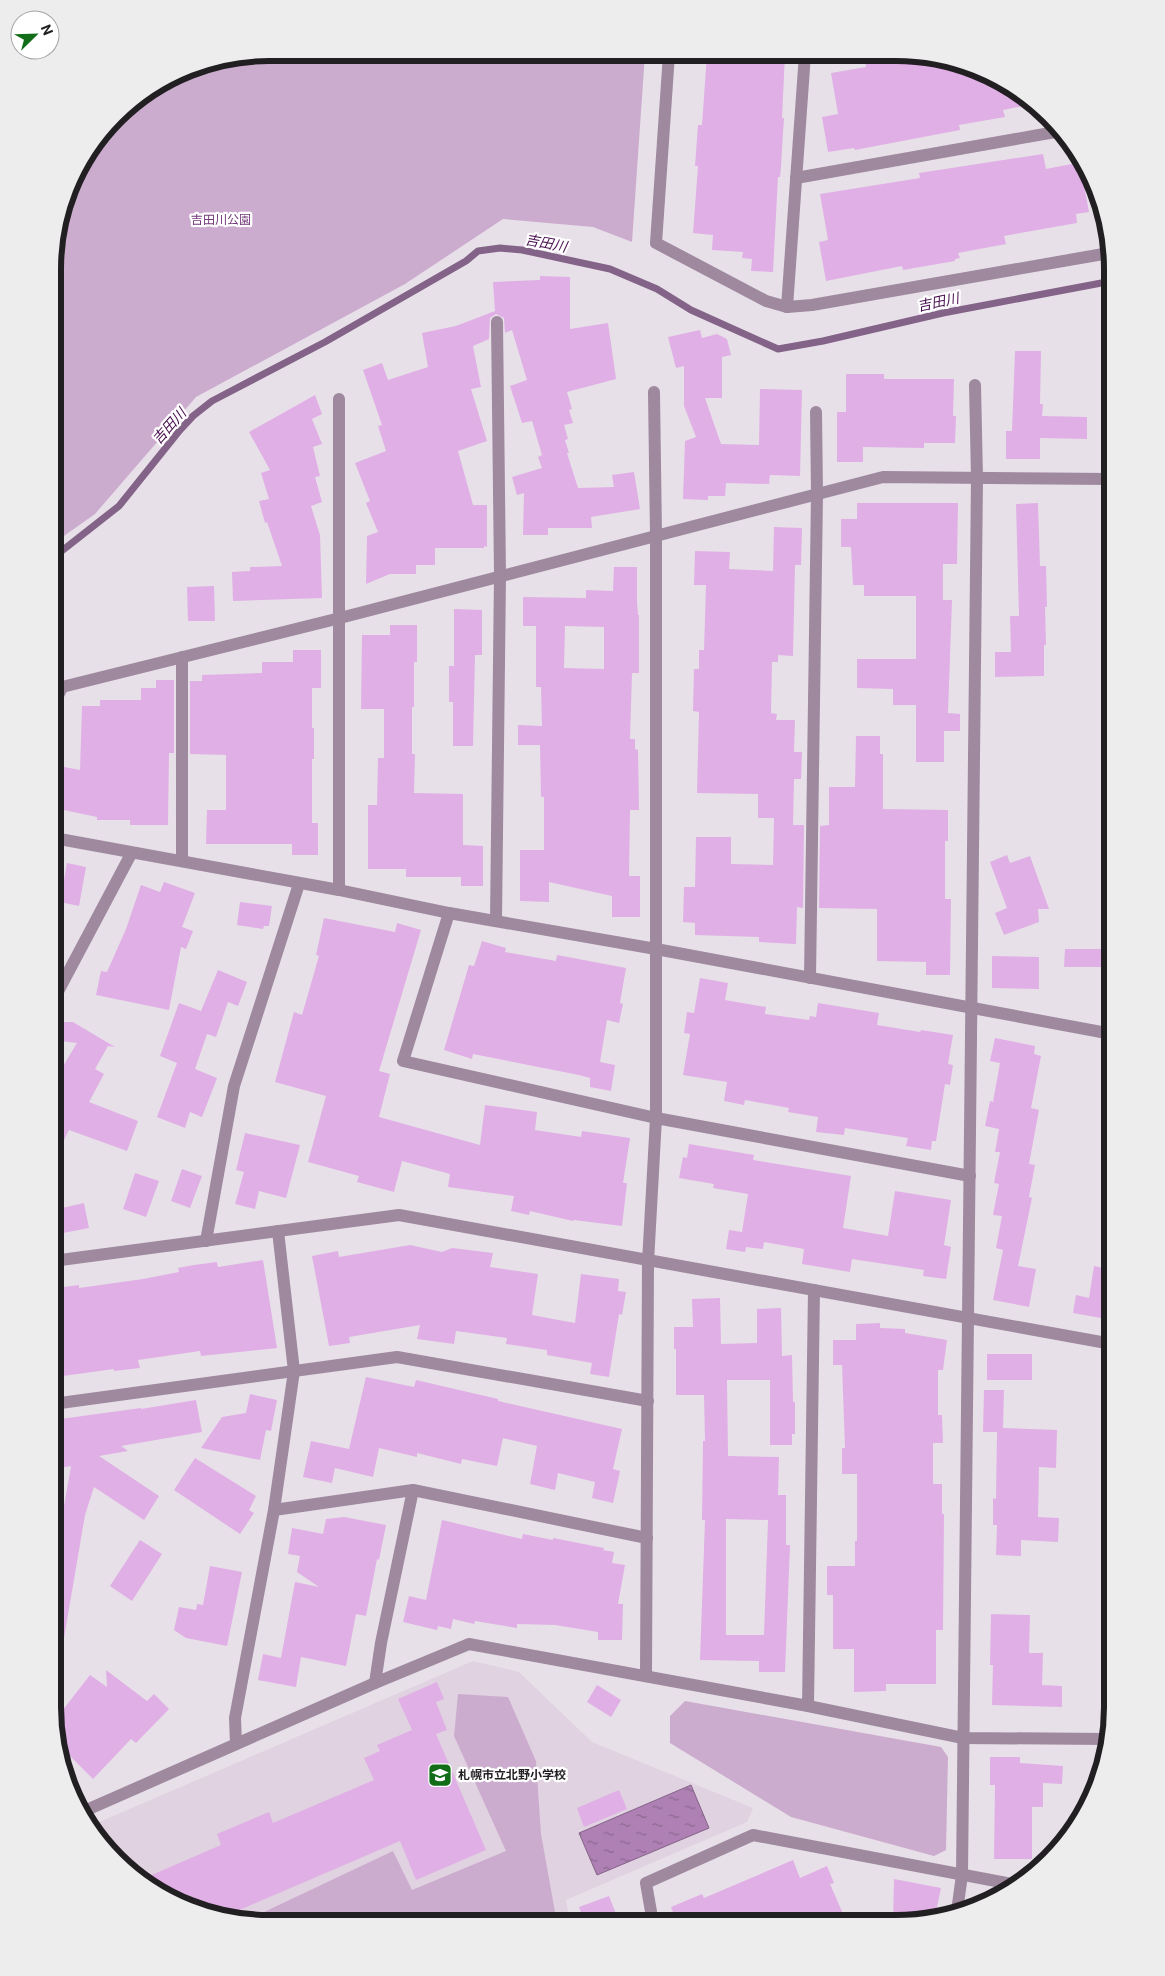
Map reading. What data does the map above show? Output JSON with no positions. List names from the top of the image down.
{
  "water": ["吉田川"],
  "parks": ["吉田川公園"],
  "places": {
    "school or university": ["札幌市立北野小学校"]
  },
  "north": "top right"
}
